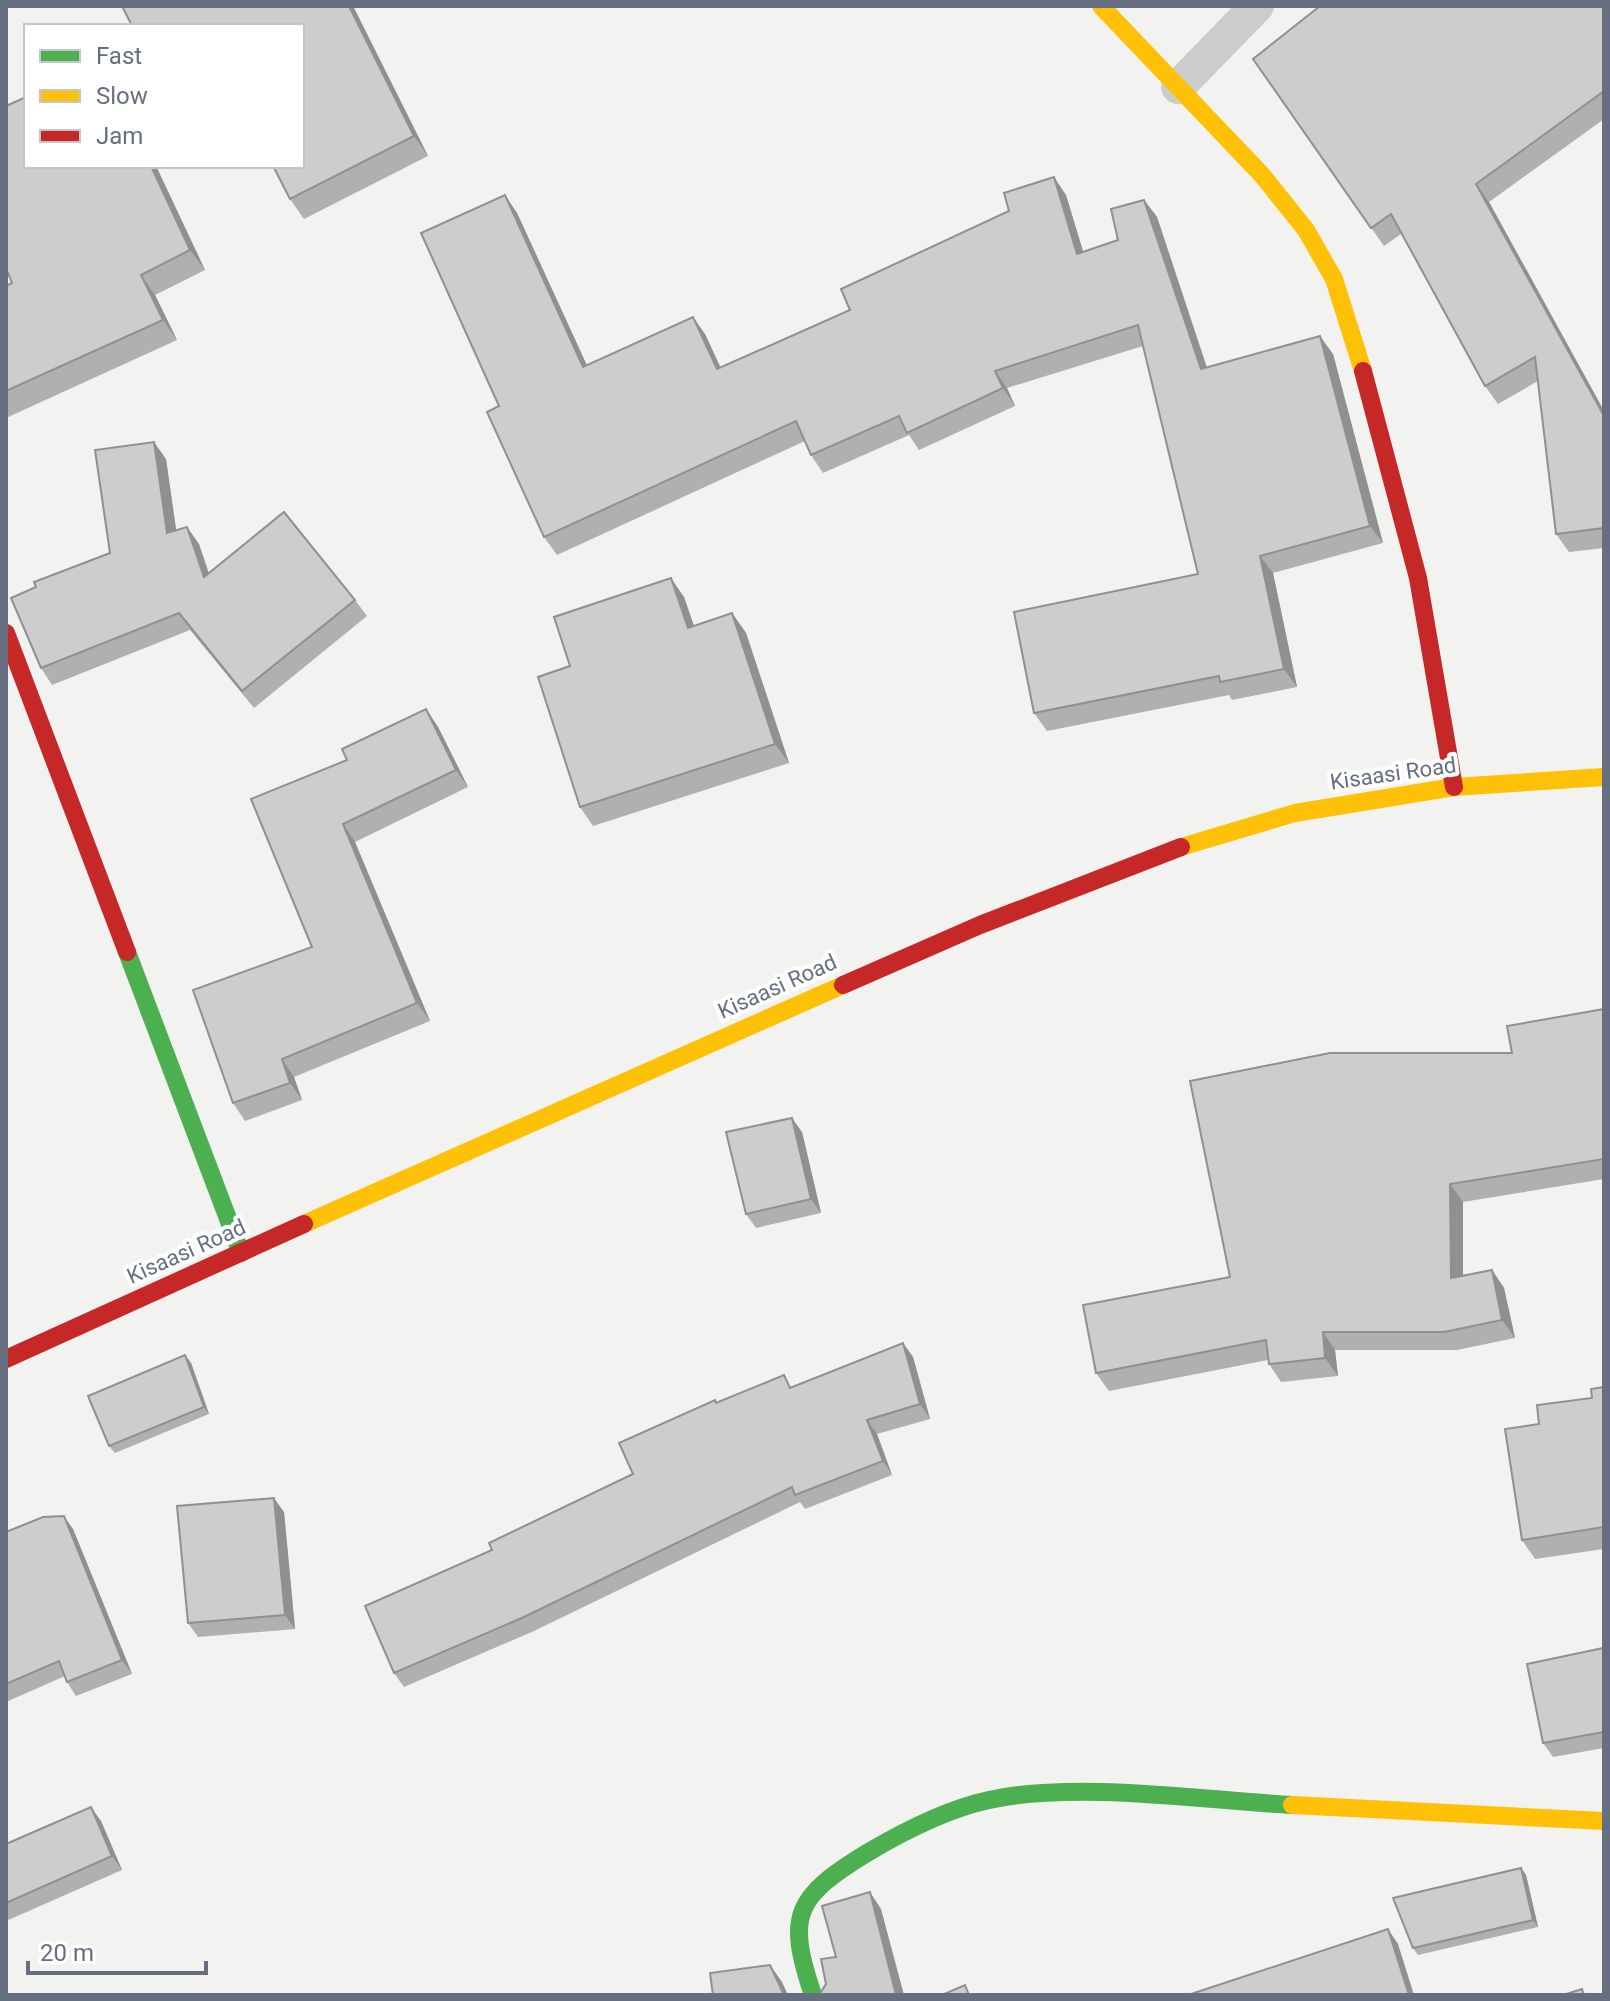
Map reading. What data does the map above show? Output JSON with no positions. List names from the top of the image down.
{
  "streets": {
    "street": ["Kisaasi Road"]
  },
  "legend": ["Fast", "Slow", "Jam"],
  "scale_bar": "20 m"
}
